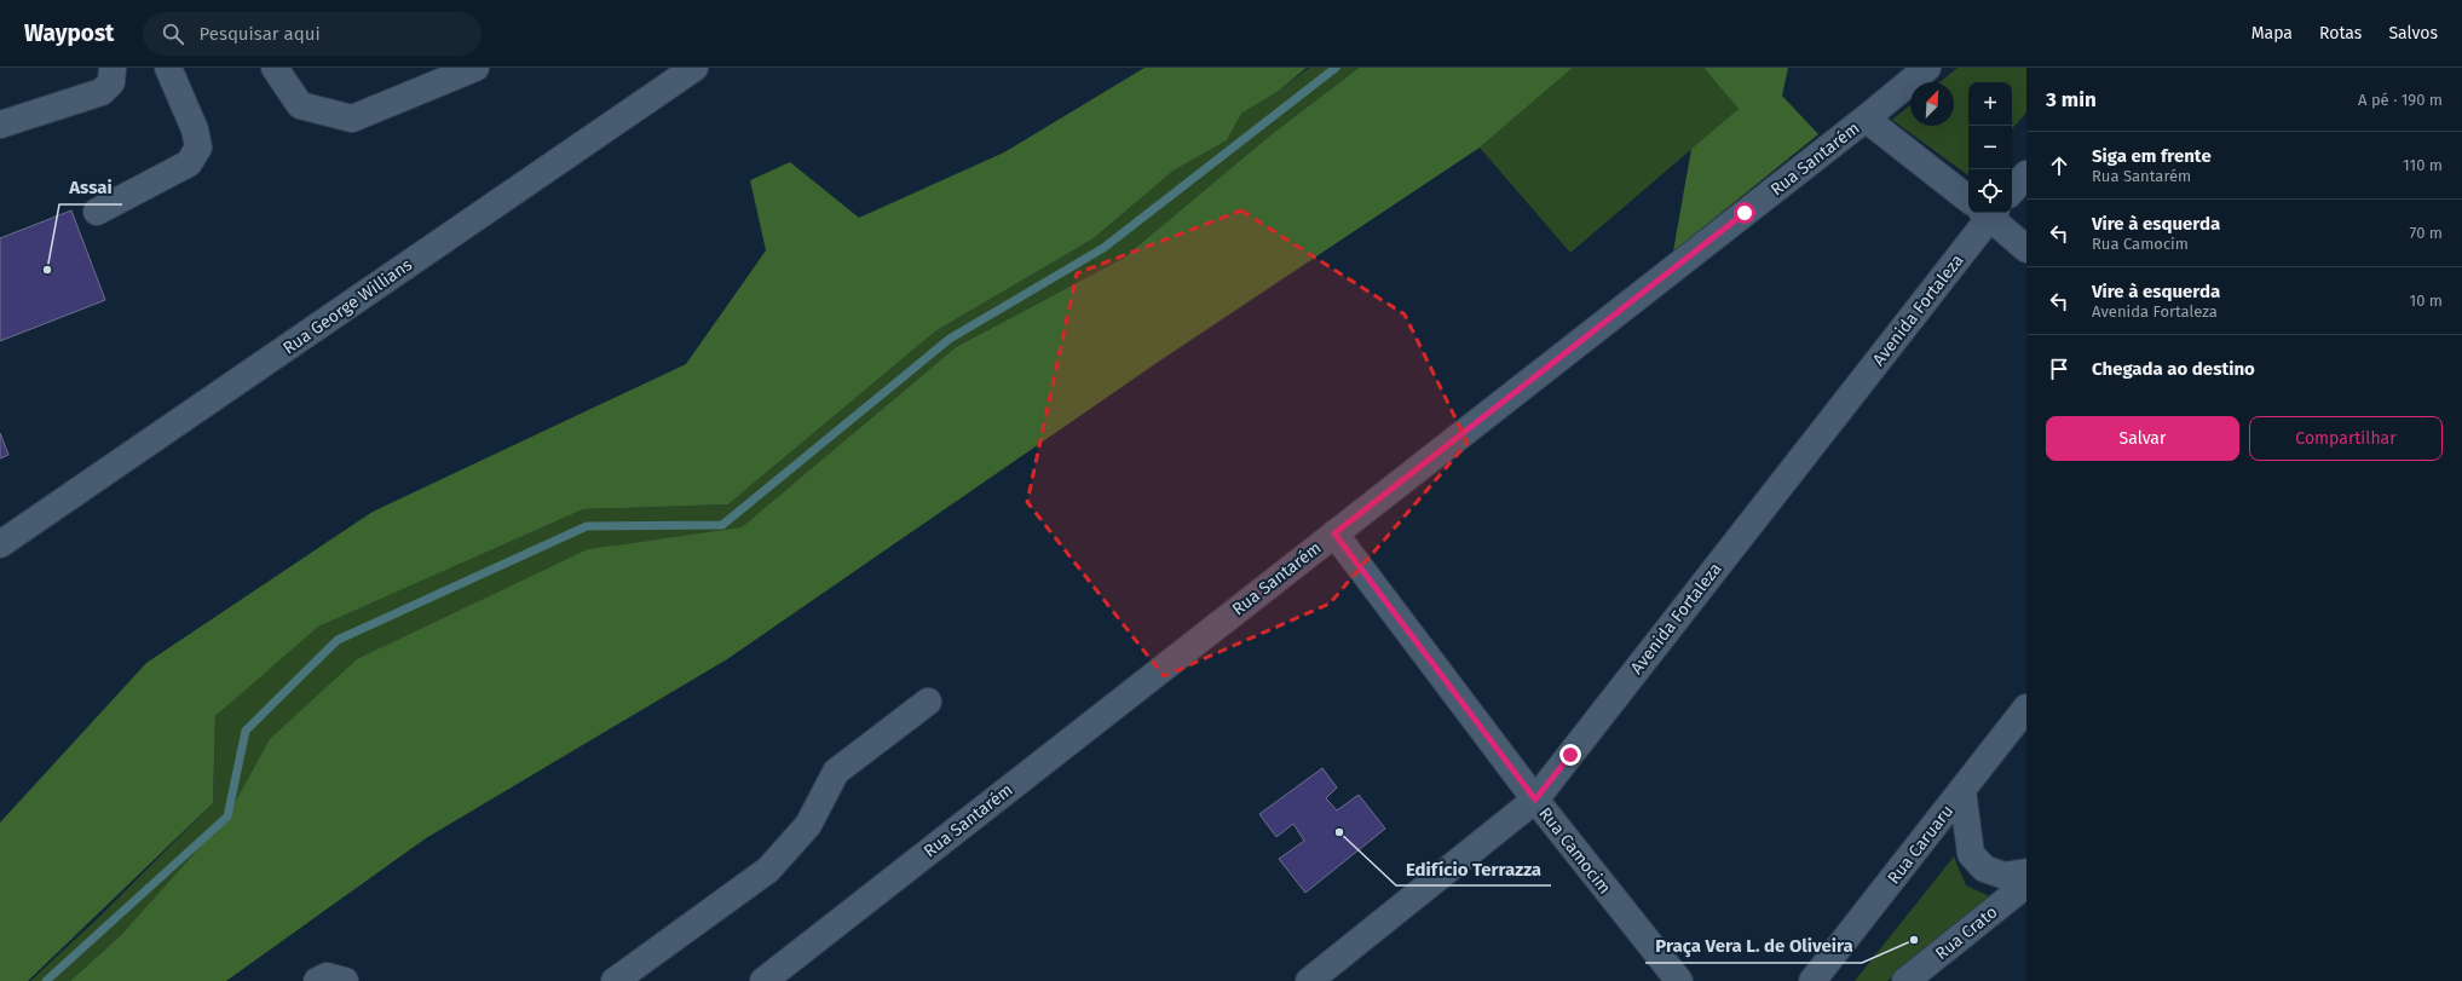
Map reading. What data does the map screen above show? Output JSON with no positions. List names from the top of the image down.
{
  "streets": {
    "street": [
      "Rua Santarém",
      "Rua George Willians",
      "Avenida Fortaleza",
      "Rua Caruaru",
      "Rua Camocim",
      "Rua Crato"
    ]
  },
  "crossings": [
    ["Rua Santarém", "Rua Camocim"],
    ["Avenida Fortaleza", "Rua Camocim"]
  ],
  "places": ["Assai", "Edifício Terrazza", "Praça Vera L. de Oliveira"],
  "north": "top right",
  "page": {
    "header": "Waypost",
    "search": "Pesquisar aqui",
    "nav": ["Mapa", "Rotas", "Salvos"],
    "heading": ["3 min", "A pé · 190 m"],
    "map_buttons": ["+", "−"],
    "list": [
      ["Siga em frente", "Rua Santarém", "110 m"],
      ["Vire à esquerda", "Rua Camocim", "70 m"],
      ["Vire à esquerda", "Avenida Fortaleza", "10 m"],
      "Chegada ao destino"
    ],
    "buttons": ["Salvar", "Compartilhar"]
  }
}
